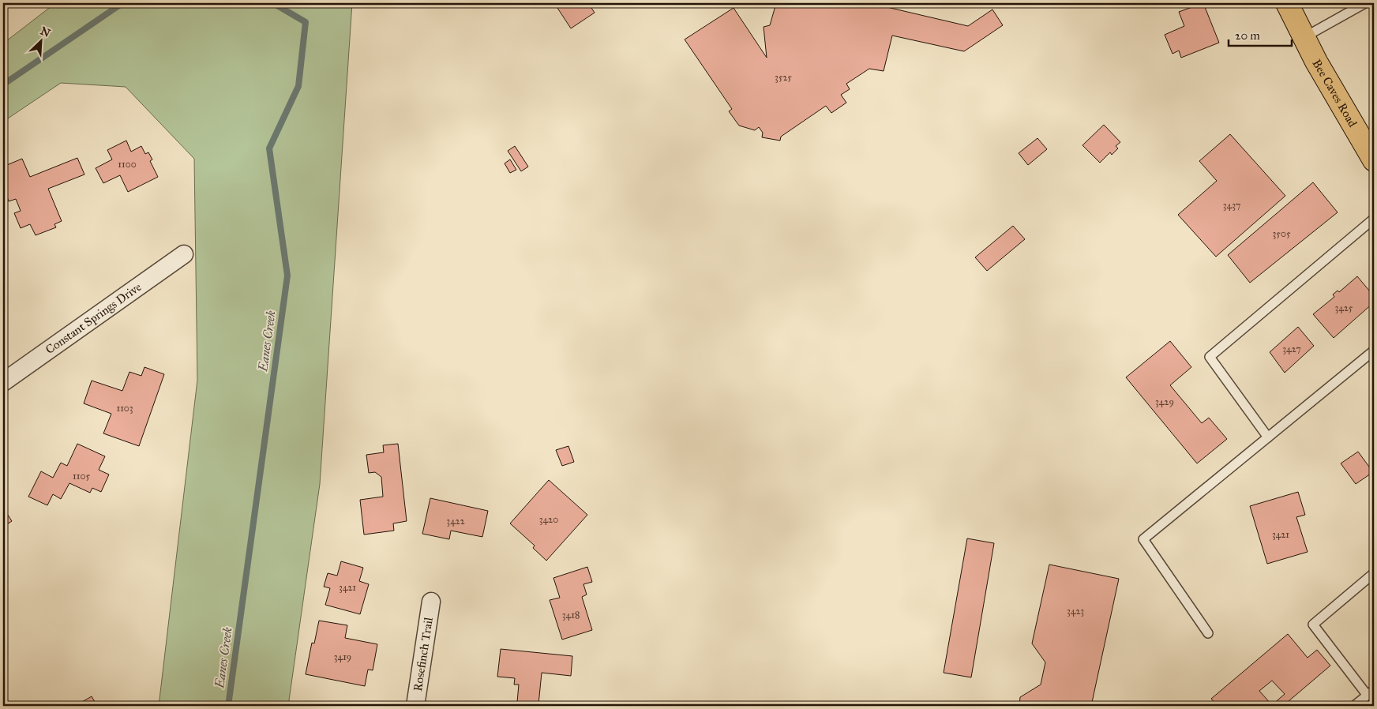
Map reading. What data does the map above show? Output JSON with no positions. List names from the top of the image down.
{
  "streets": {
    "main road": ["Bee Caves Road"],
    "street": ["Constant Springs Drive", "Rosefinch Trail"]
  },
  "water": ["Eanes Creek"],
  "house_numbers": [
    "3525",
    "1100",
    "3437",
    "3505",
    "3425",
    "3427",
    "3429",
    "1103",
    "1105",
    "3420",
    "3422",
    "3421",
    "3421",
    "3423",
    "3418",
    "3419"
  ],
  "scale_bar": "20 m",
  "north": "top right"
}
